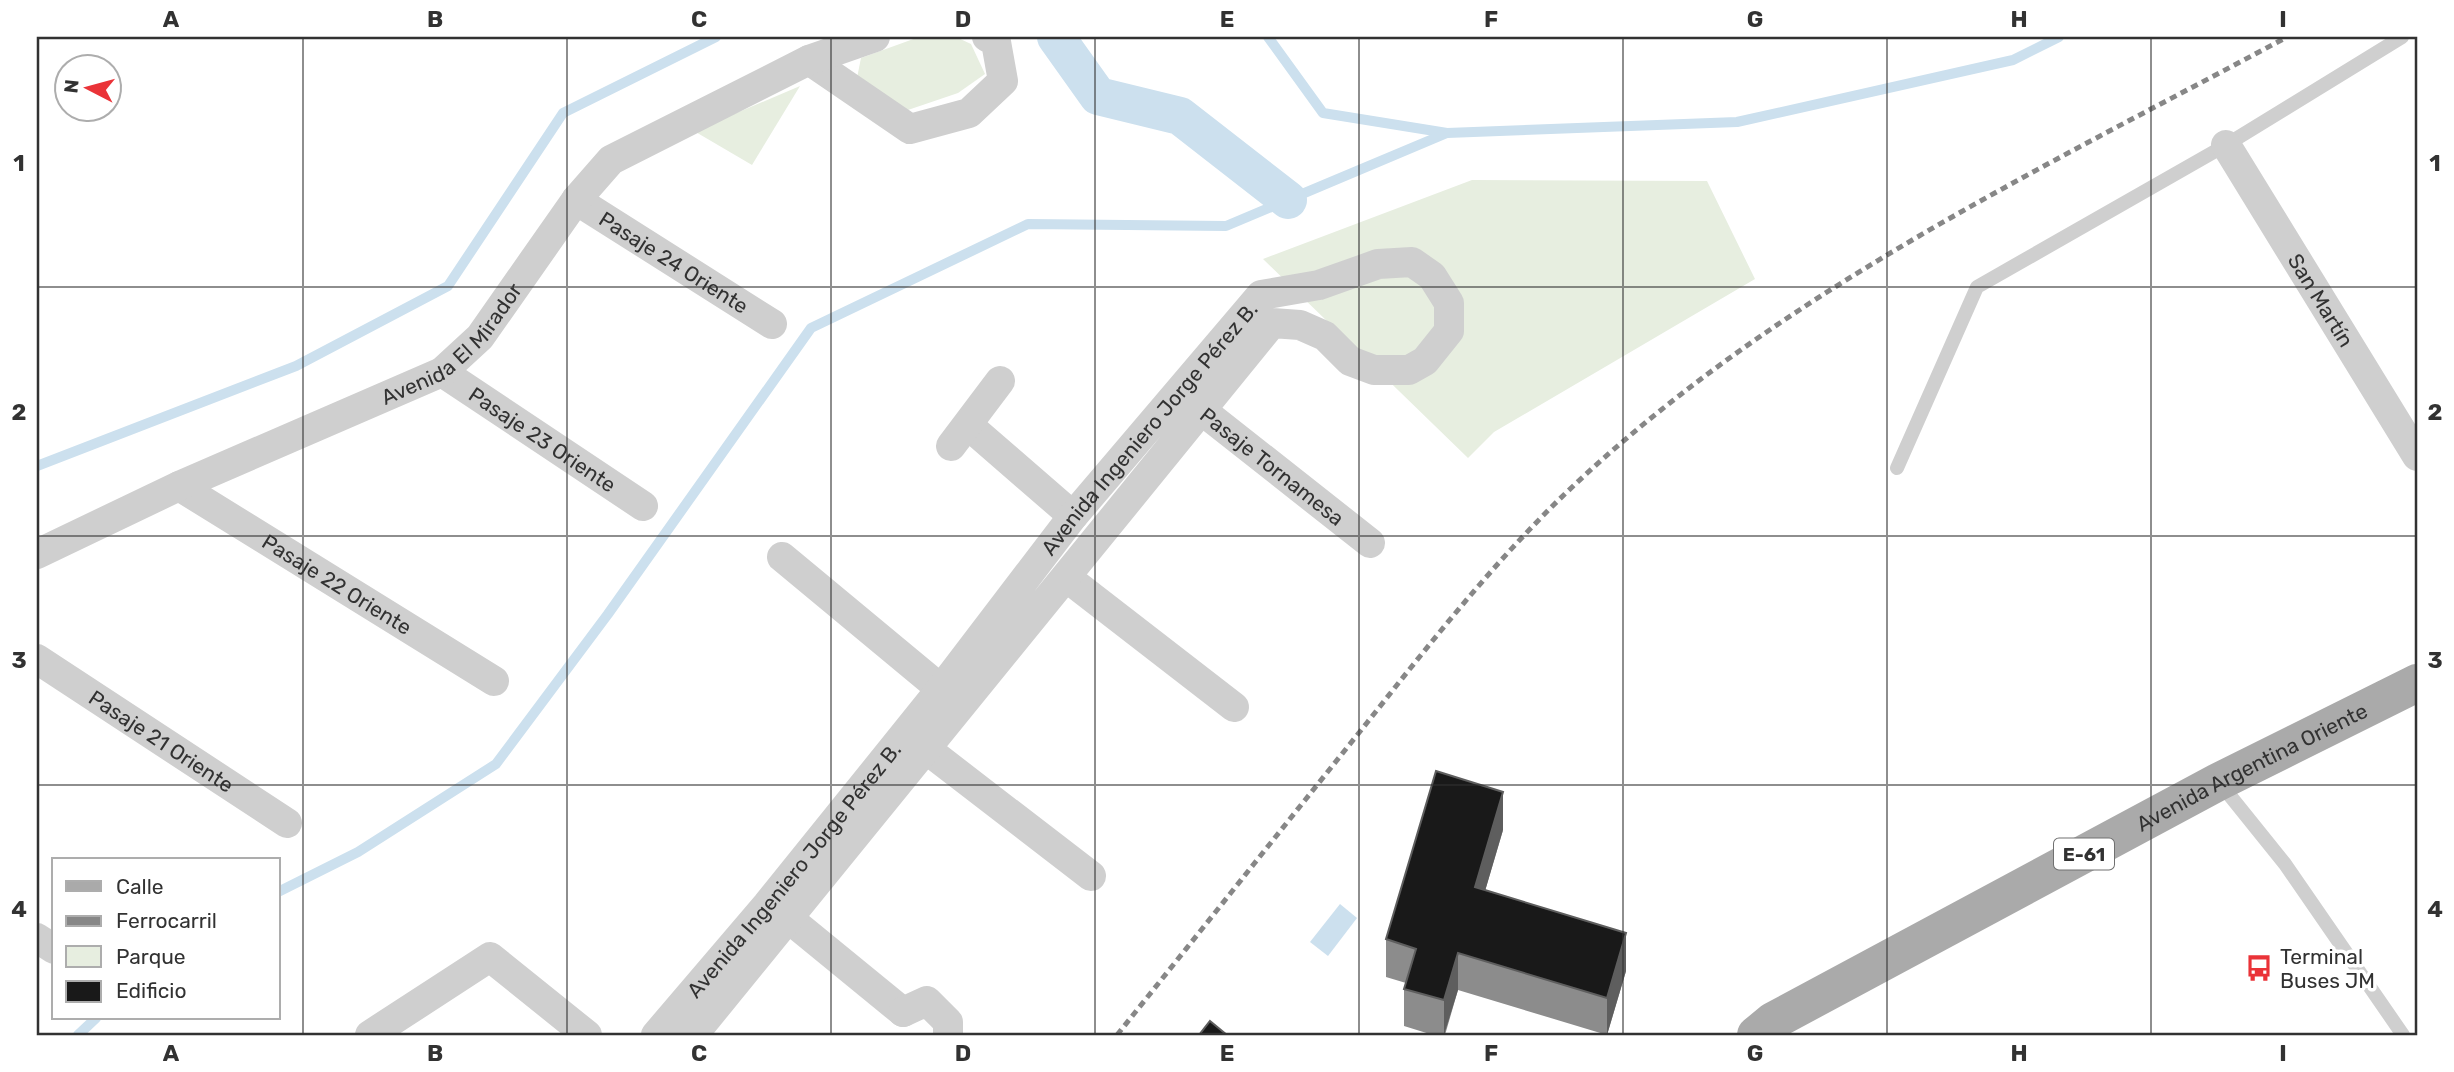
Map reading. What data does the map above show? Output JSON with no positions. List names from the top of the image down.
{
  "streets": {
    "main road": ["Avenida Argentina Oriente", "E-61"],
    "street": [
      "Pasaje 24 Oriente",
      "San Martín",
      "Avenida El Mirador",
      "Avenida Ingeniero Jorge Pérez B.",
      "Pasaje 23 Oriente",
      "Pasaje Tornamesa",
      "Pasaje 22 Oriente",
      "Pasaje 21 Oriente"
    ]
  },
  "crossings": [
    ["Pasaje 24 Oriente", "Avenida El Mirador"],
    ["Avenida El Mirador", "Pasaje 23 Oriente"],
    ["Avenida El Mirador", "Pasaje 22 Oriente"],
    ["Avenida Ingeniero Jorge Pérez B.", "Pasaje Tornamesa"]
  ],
  "places": {
    "bus stop": ["Terminal Buses JM"]
  },
  "legend": [
    "Calle",
    "Ferrocarril",
    "Parque",
    "Edificio"
  ],
  "north": "left",
  "grid": {
    "columns": [
      "A",
      "B",
      "C",
      "D",
      "E",
      "F",
      "G",
      "H",
      "I"
    ],
    "rows": [
      "1",
      "2",
      "3",
      "4"
    ]
  }
}
